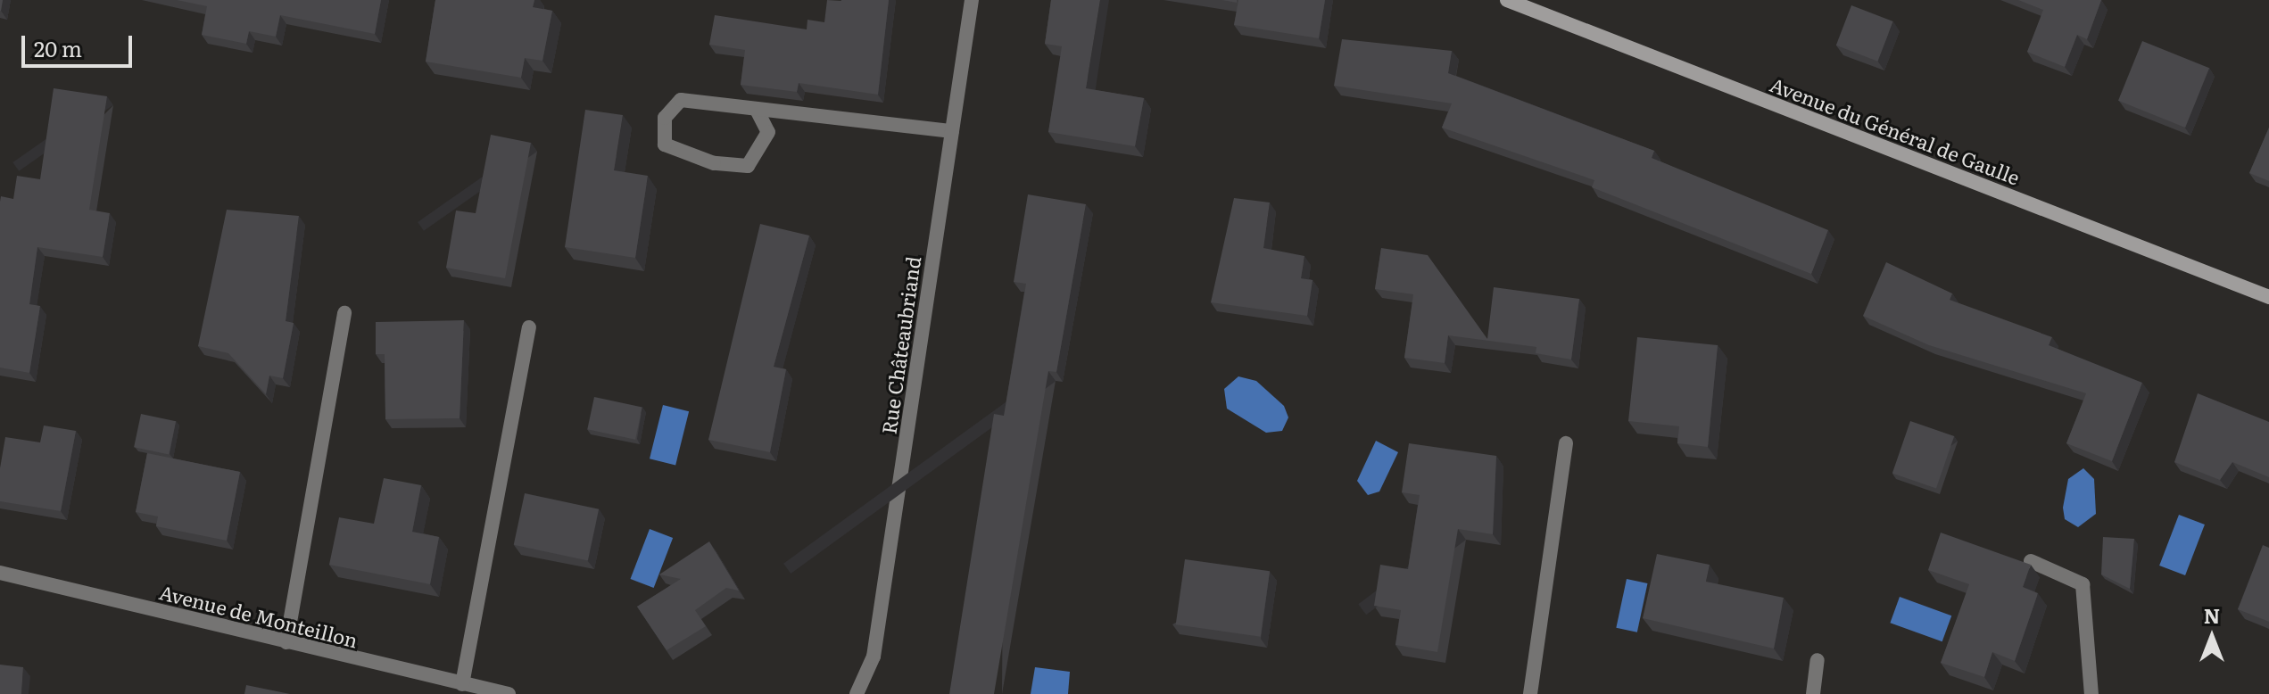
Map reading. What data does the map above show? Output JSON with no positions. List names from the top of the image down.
{
  "streets": {
    "main road": ["Avenue du Général de Gaulle"],
    "street": ["Rue Châteaubriand", "Avenue de Monteillon"]
  },
  "scale_bar": "20 m",
  "north": "top"
}
